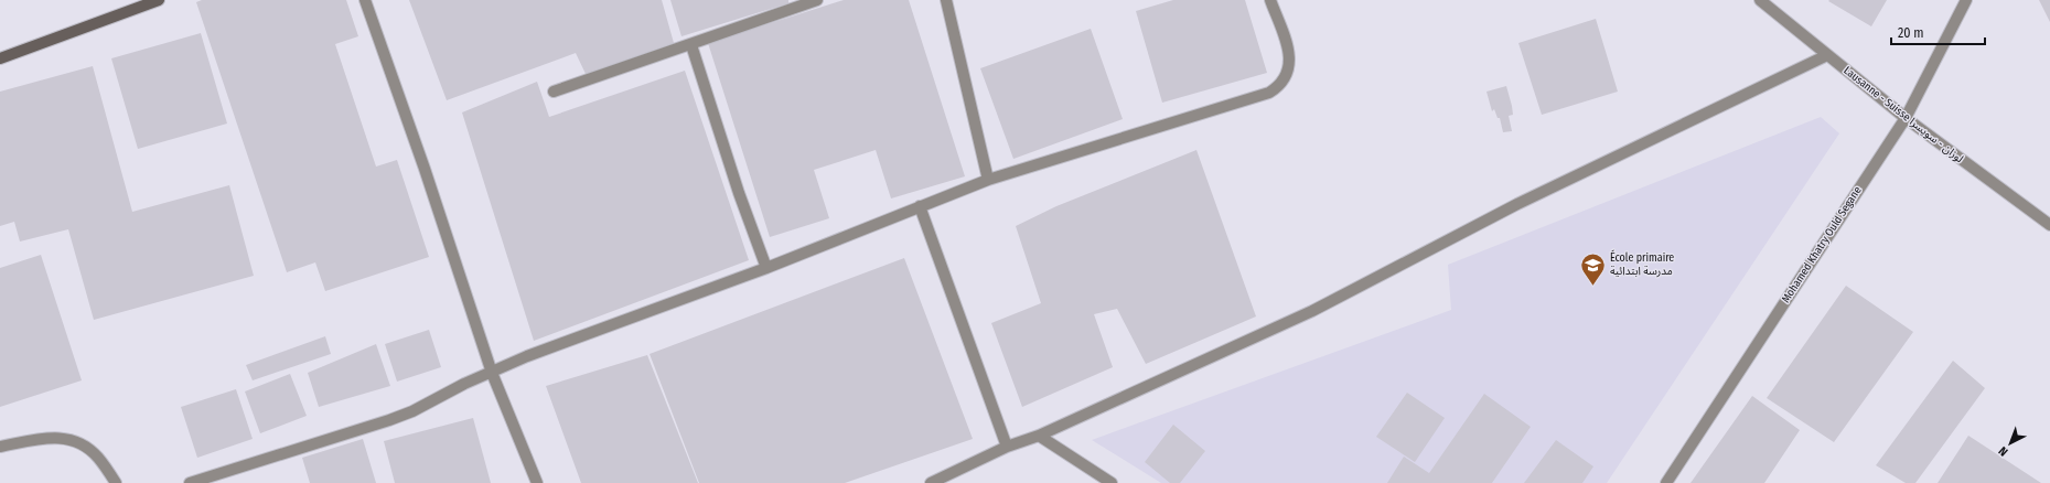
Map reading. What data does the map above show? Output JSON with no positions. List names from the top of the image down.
{
  "streets": {
    "street": ["Lausanne - Suisse لوزان - سويسرا", "Mohamed Khatry Ould Segane"]
  },
  "crossings": [
    ["Lausanne - Suisse لوزان - سويسرا", "Mohamed Khatry Ould Segane"]
  ],
  "places": {
    "school or university": ["École primaire مدرسة ابتدائية"]
  },
  "scale_bar": "20 m",
  "north": "bottom left"
}
